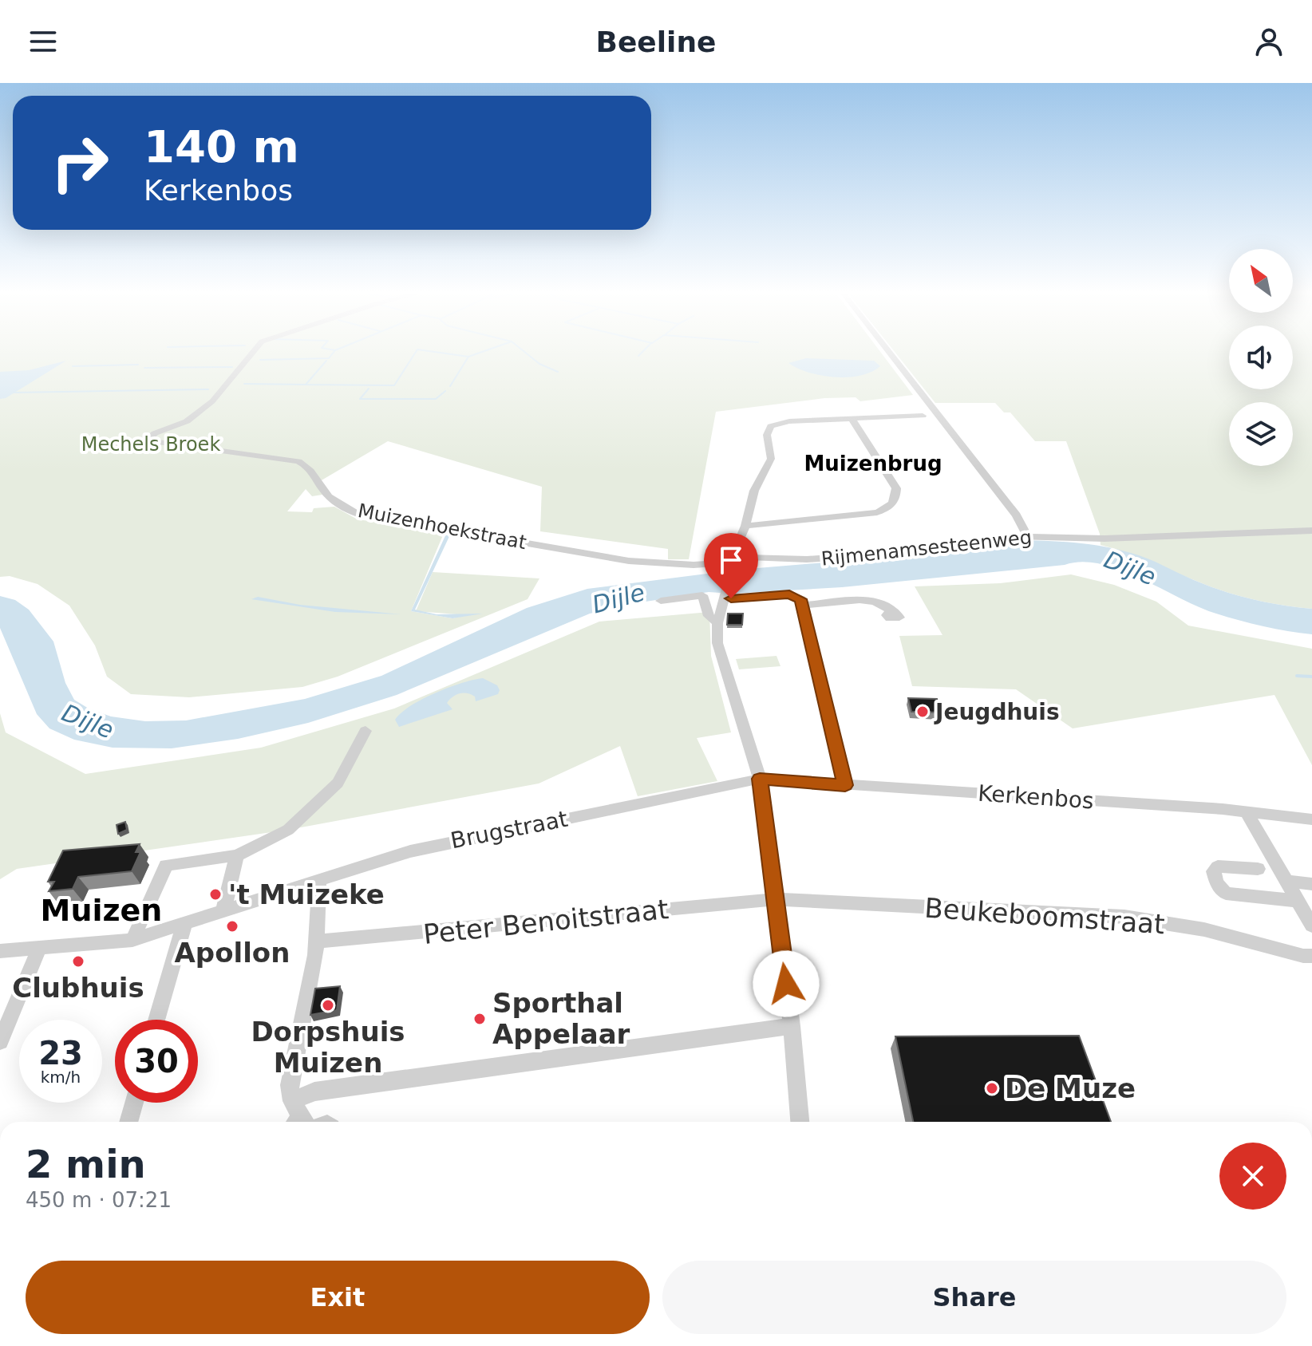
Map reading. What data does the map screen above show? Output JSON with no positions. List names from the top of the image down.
{
  "streets": {
    "street": [
      "Muizenhoekstraat",
      "Rijmenamsesteenweg",
      "Kerkenbos",
      "Brugstraat",
      "Beukeboomstraat",
      "Peter Benoitstraat"
    ]
  },
  "crossings": [
    ["Muizenhoekstraat", "Rijmenamsesteenweg"],
    ["Kerkenbos", "Brugstraat"],
    ["Beukeboomstraat", "Peter Benoitstraat"]
  ],
  "districts": ["Muizenbrug", "Muizen"],
  "water": ["Dijle"],
  "parks": ["Mechels Broek"],
  "places": [
    "Jeugdhuis",
    "'t Muizeke",
    "Apollon",
    "Clubhuis",
    "Dorpshuis Muizen",
    "Sporthal Appelaar",
    "De Muze"
  ],
  "north": "top left",
  "page": {
    "header": "Beeline",
    "turn": ["140 m", "Kerkenbos"],
    "speed": "23 km/h",
    "limit": "30",
    "heading": ["2 min", "450 m · 07:21"],
    "buttons": ["Exit", "Share"]
  }
}
